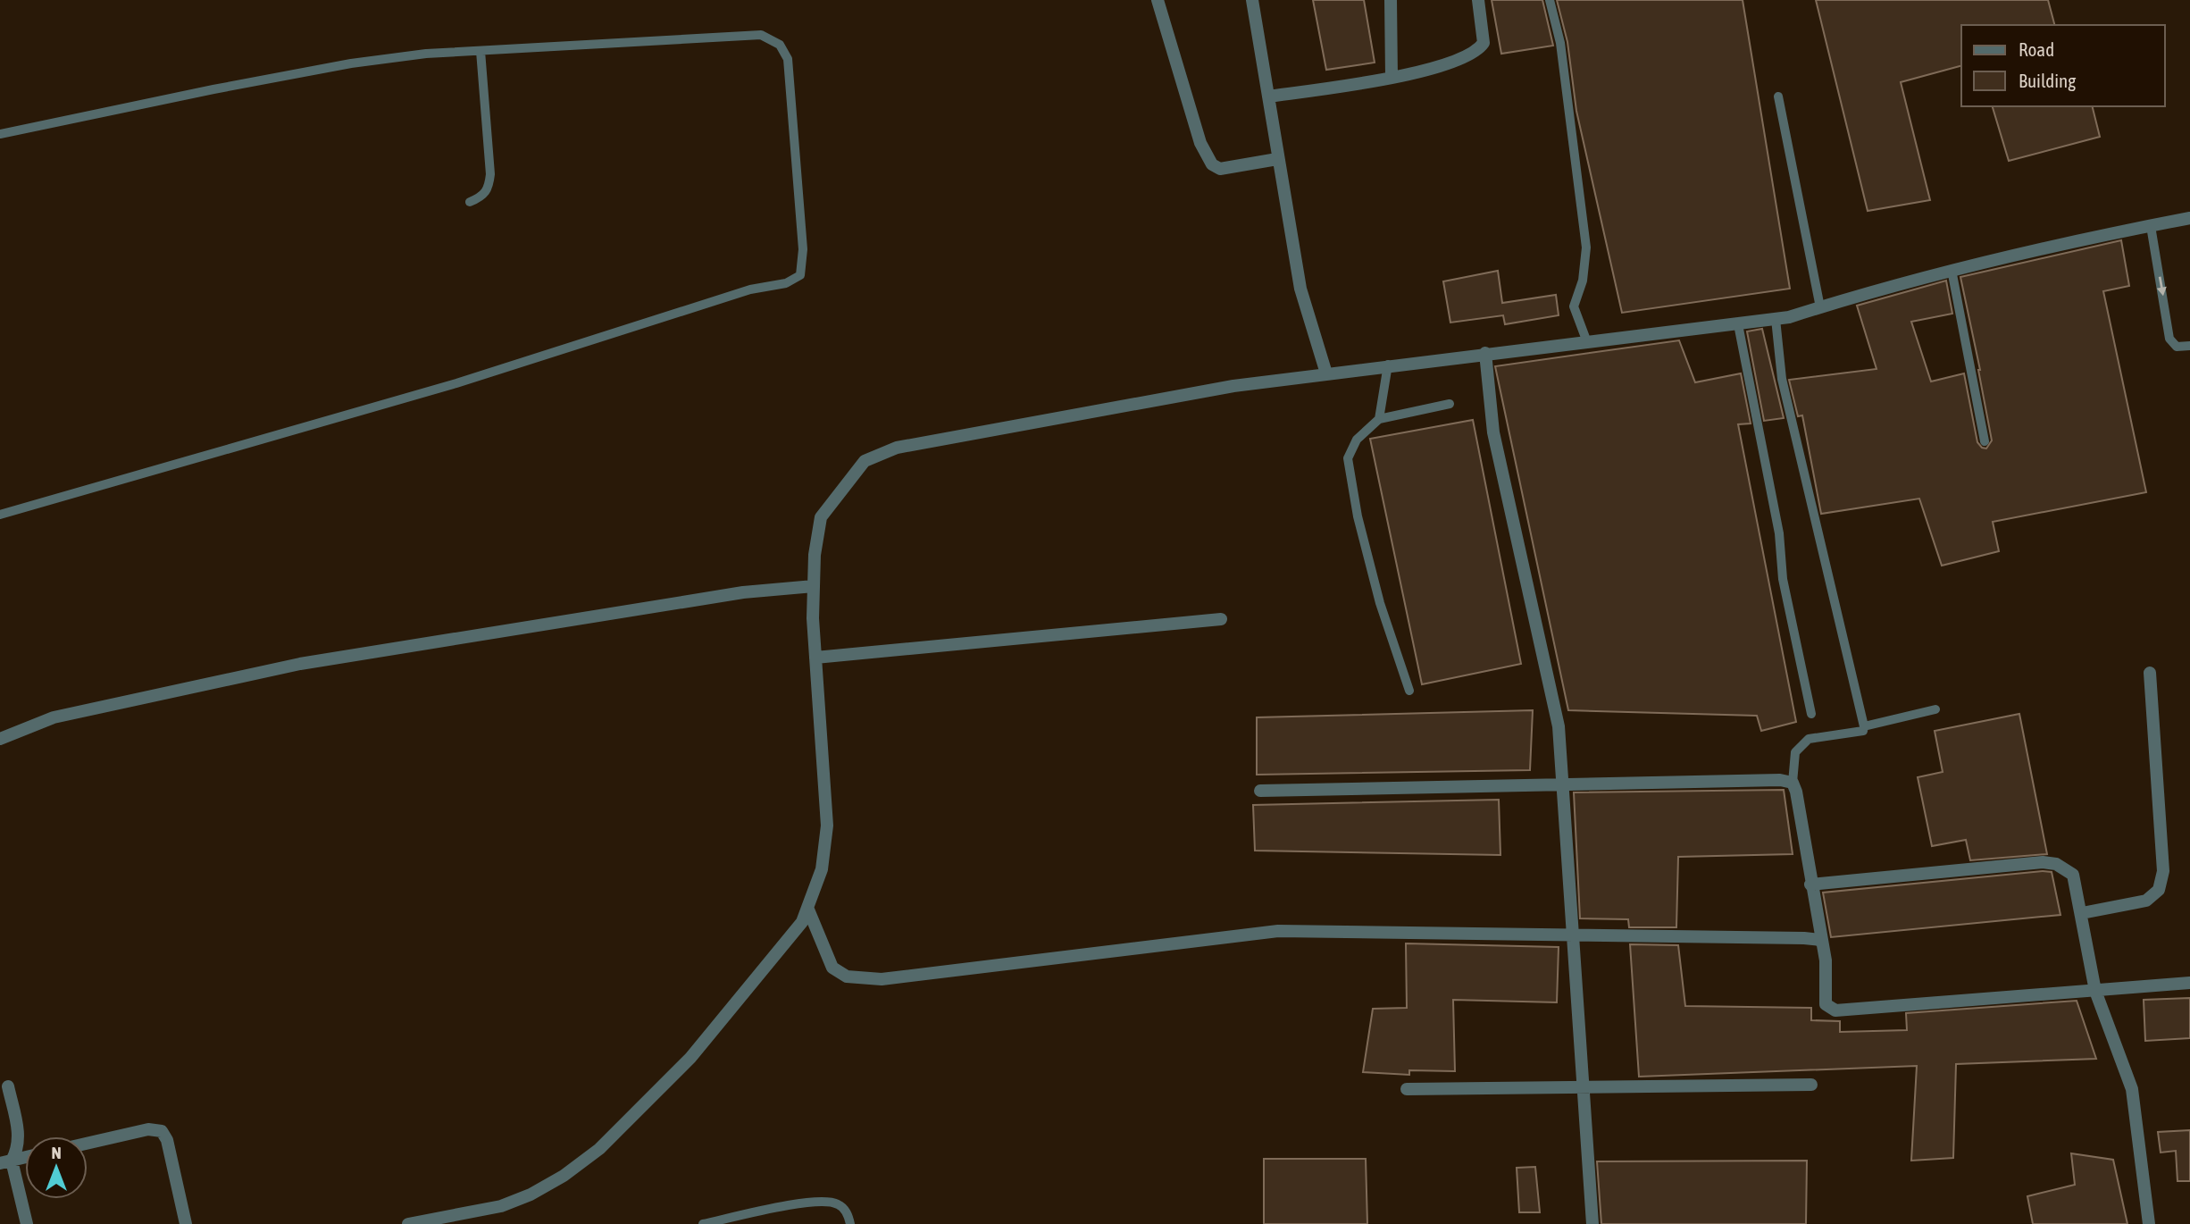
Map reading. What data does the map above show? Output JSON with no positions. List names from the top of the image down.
{
  "legend": ["Road", "Building"],
  "north": "top"
}
